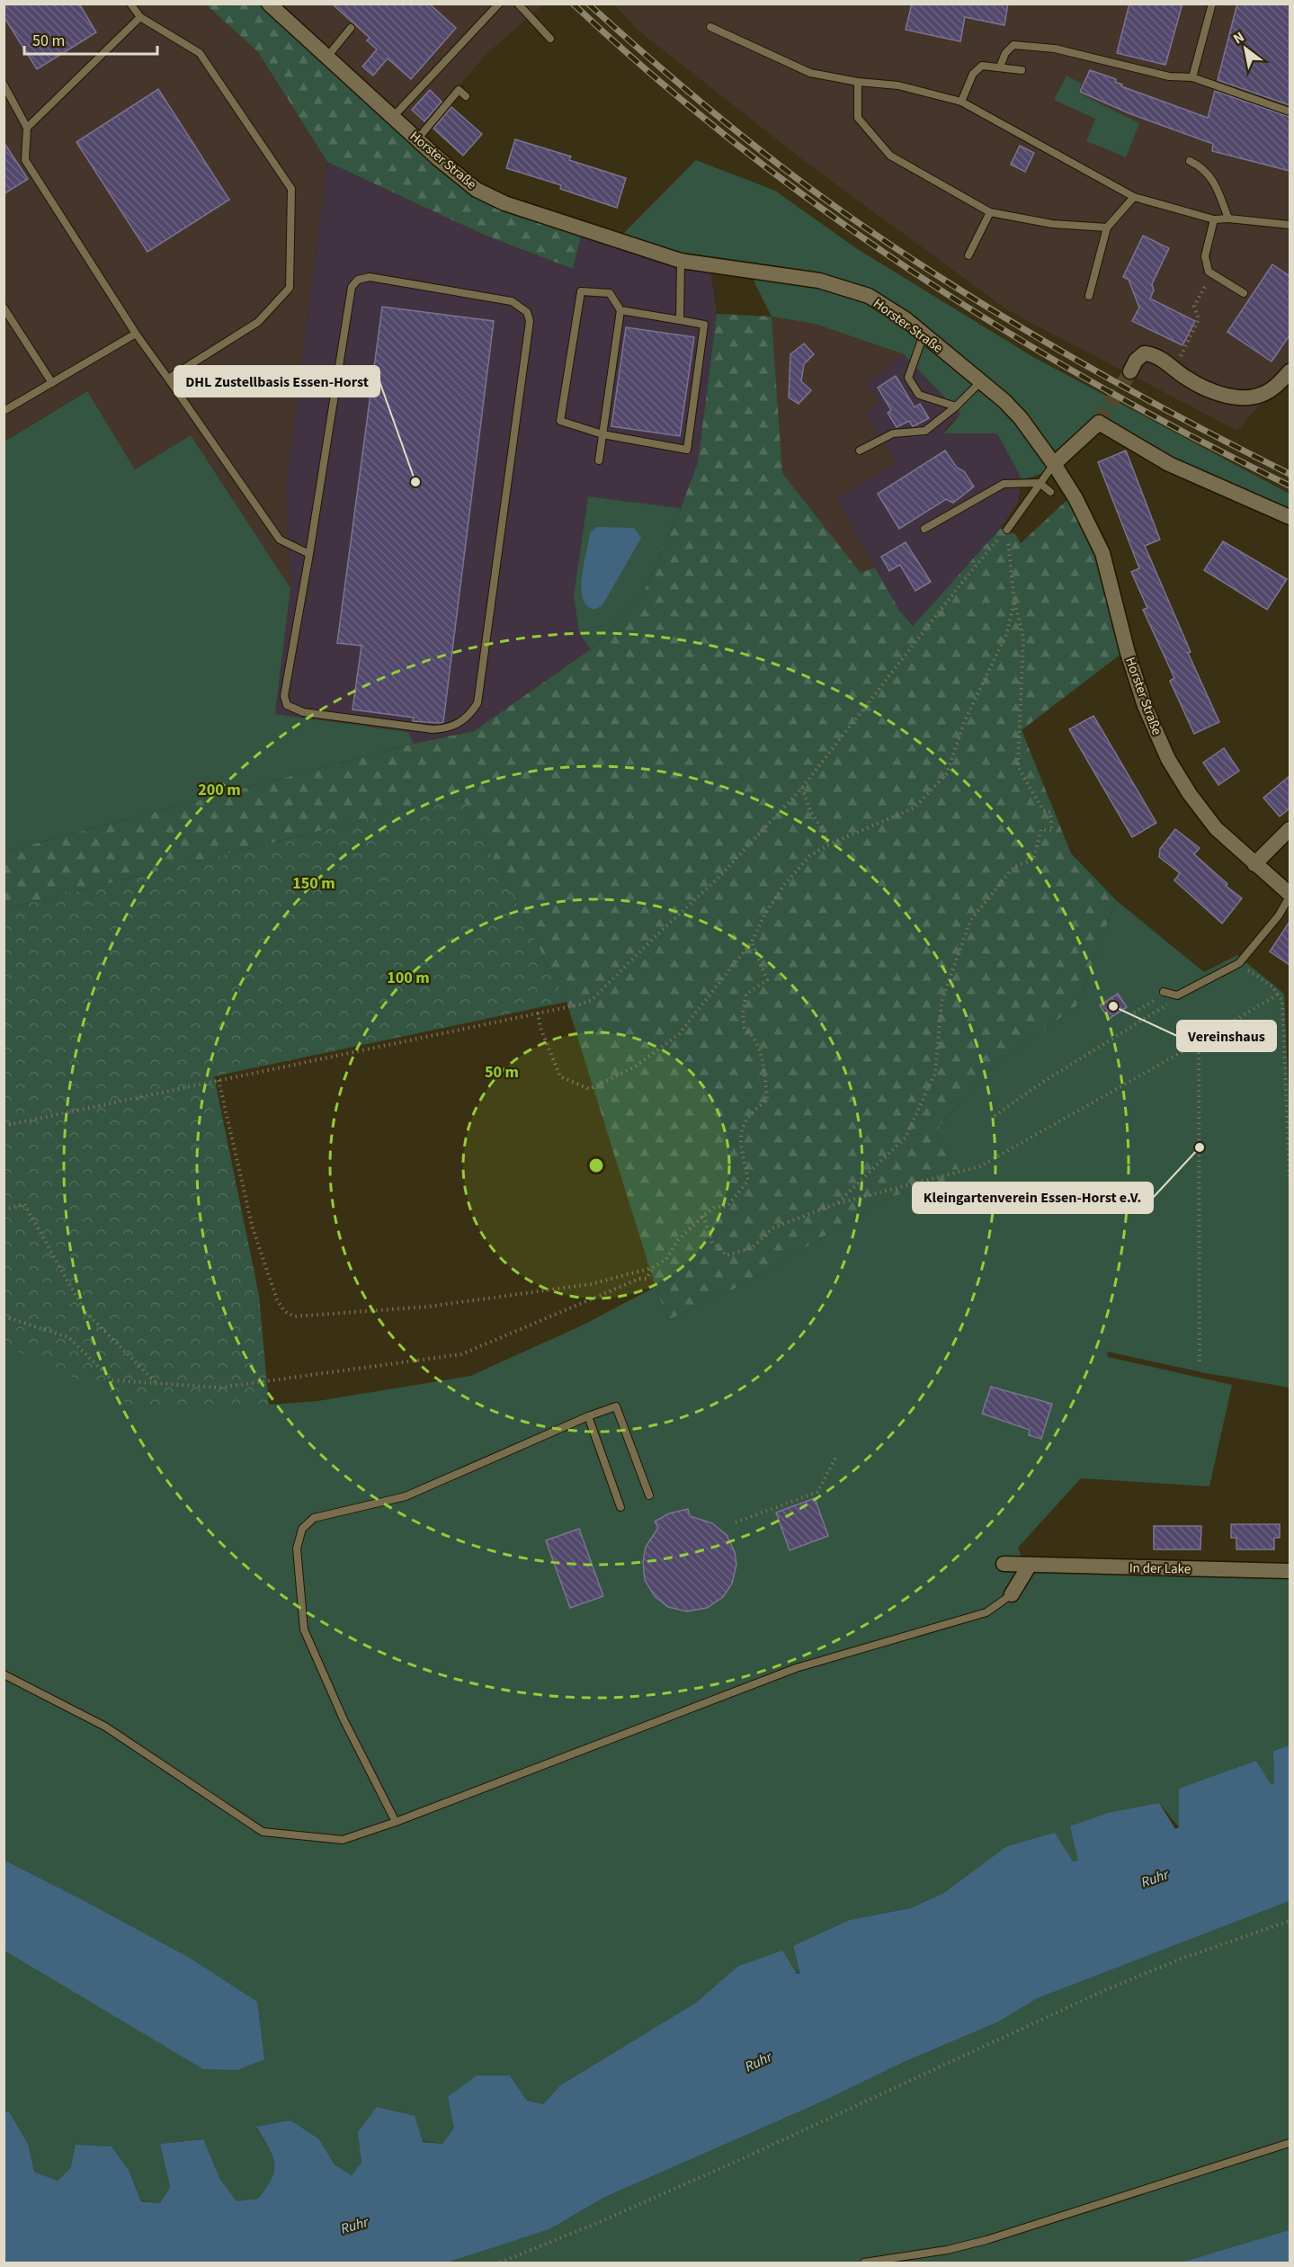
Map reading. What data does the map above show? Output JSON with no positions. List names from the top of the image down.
{
  "streets": {
    "street": ["Horster Straße", "In der Lake"]
  },
  "water": ["Ruhr"],
  "places": ["DHL Zustellbasis Essen-Horst", "Vereinshaus", "Kleingartenverein Essen-Horst e.V."],
  "scale_bar": "50 m",
  "north": "top left",
  "rings": [
    "200 m",
    "150 m",
    "100 m",
    "50 m"
  ]
}
